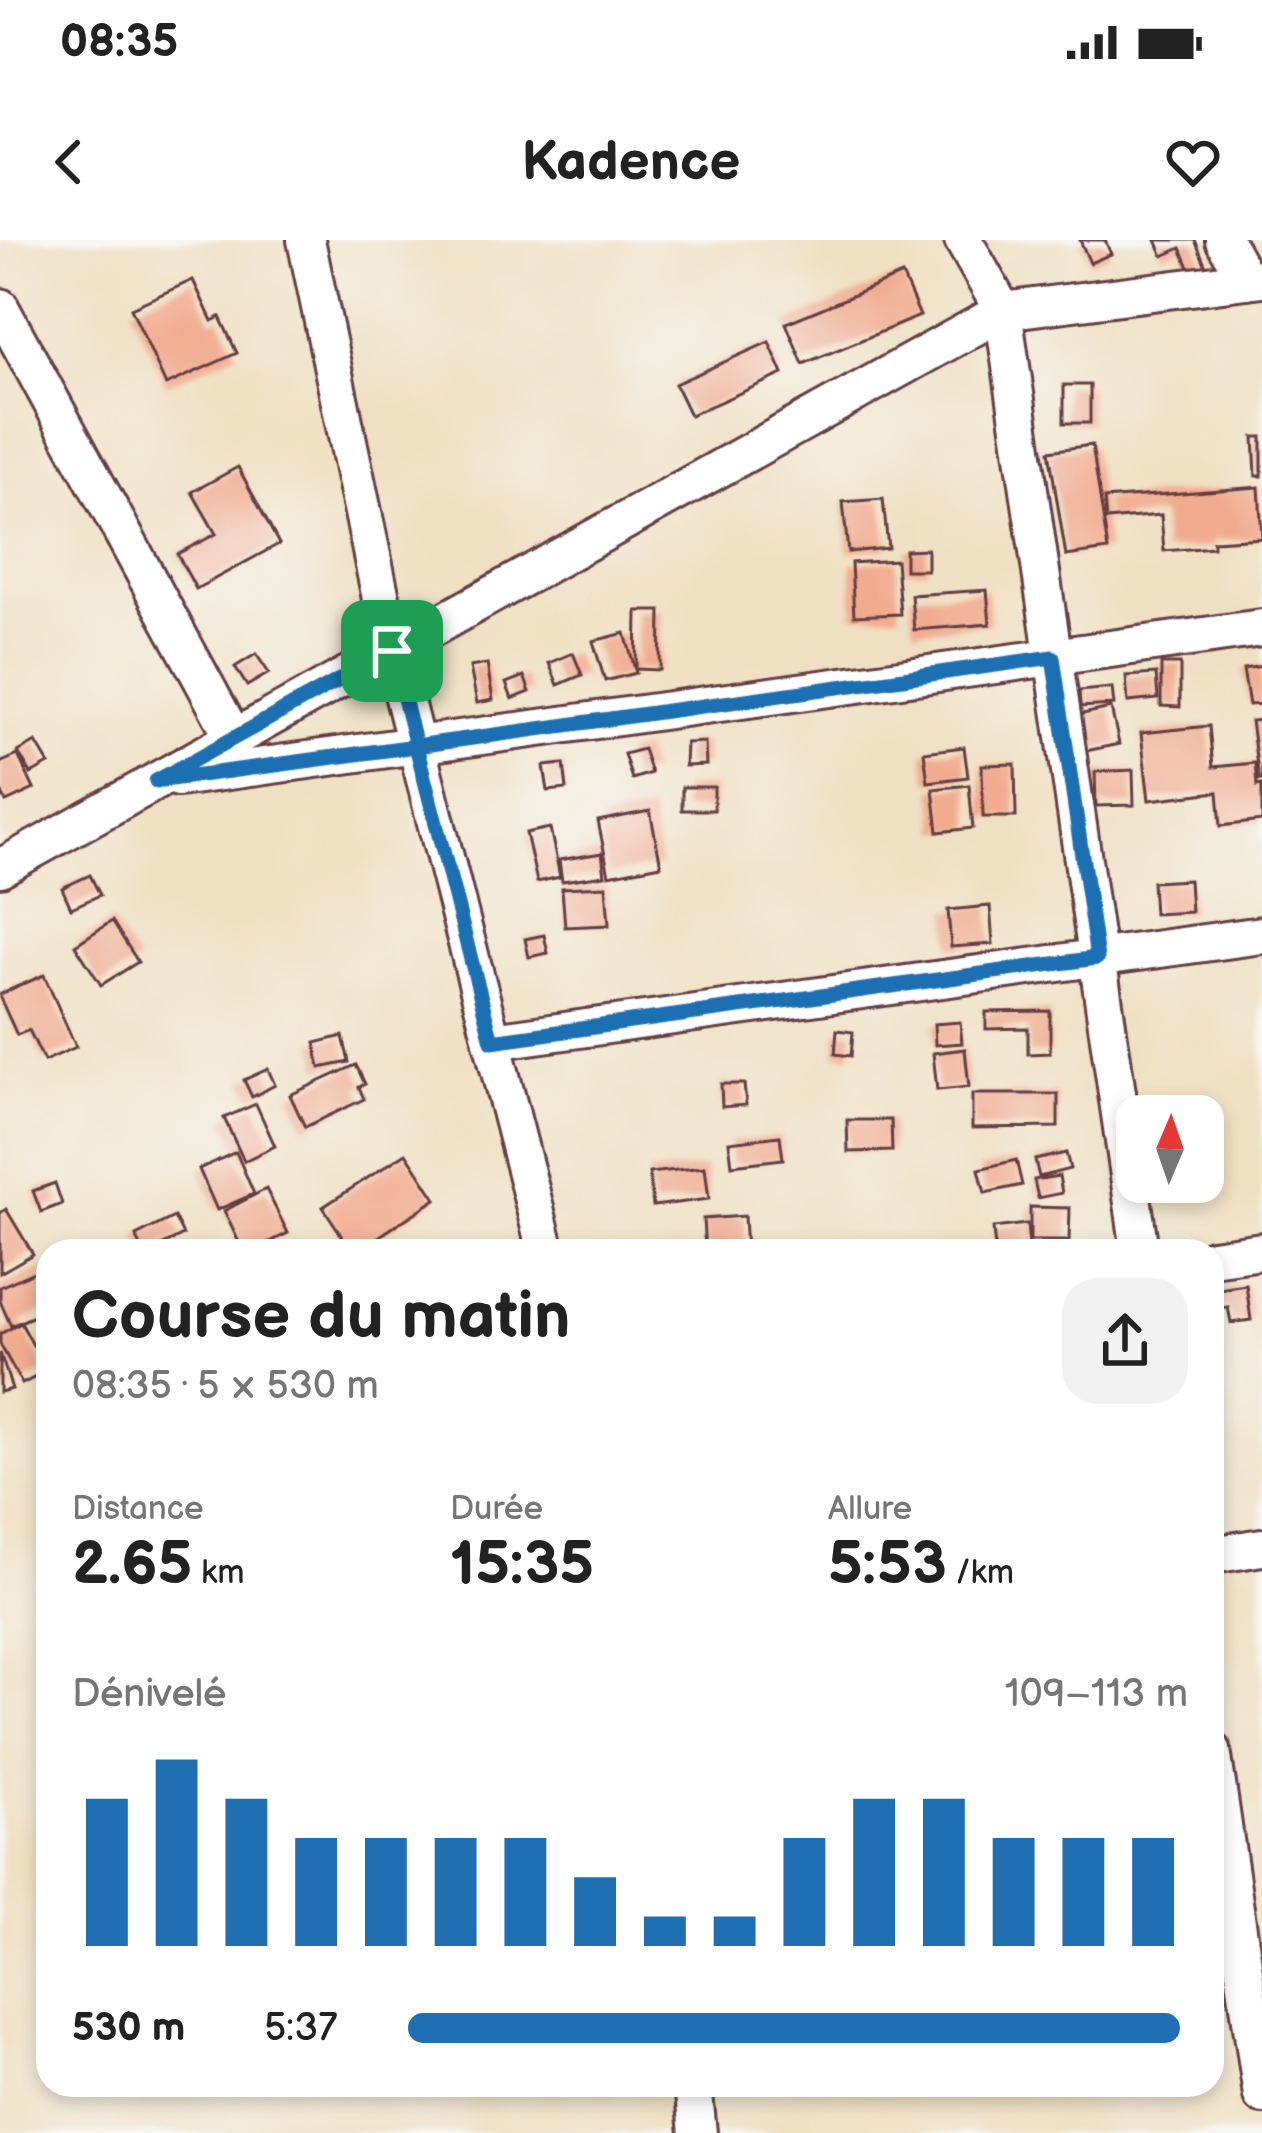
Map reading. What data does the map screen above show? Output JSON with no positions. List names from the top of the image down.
{
  "north": "top",
  "page": {
    "status": "08:35",
    "header": "Kadence",
    "heading": ["Course du matin", "08:35 · 5 × 530 m"],
    "stats": [
      ["Distance", "2.65 km"],
      ["Durée", "15:35"],
      ["Allure", "5:53 /km"]
    ],
    "chart": ["Dénivelé", "109–113 m"],
    "list": [
      {
        "name": "530 m",
        "note": "5:37"
      }
    ]
  }
}
